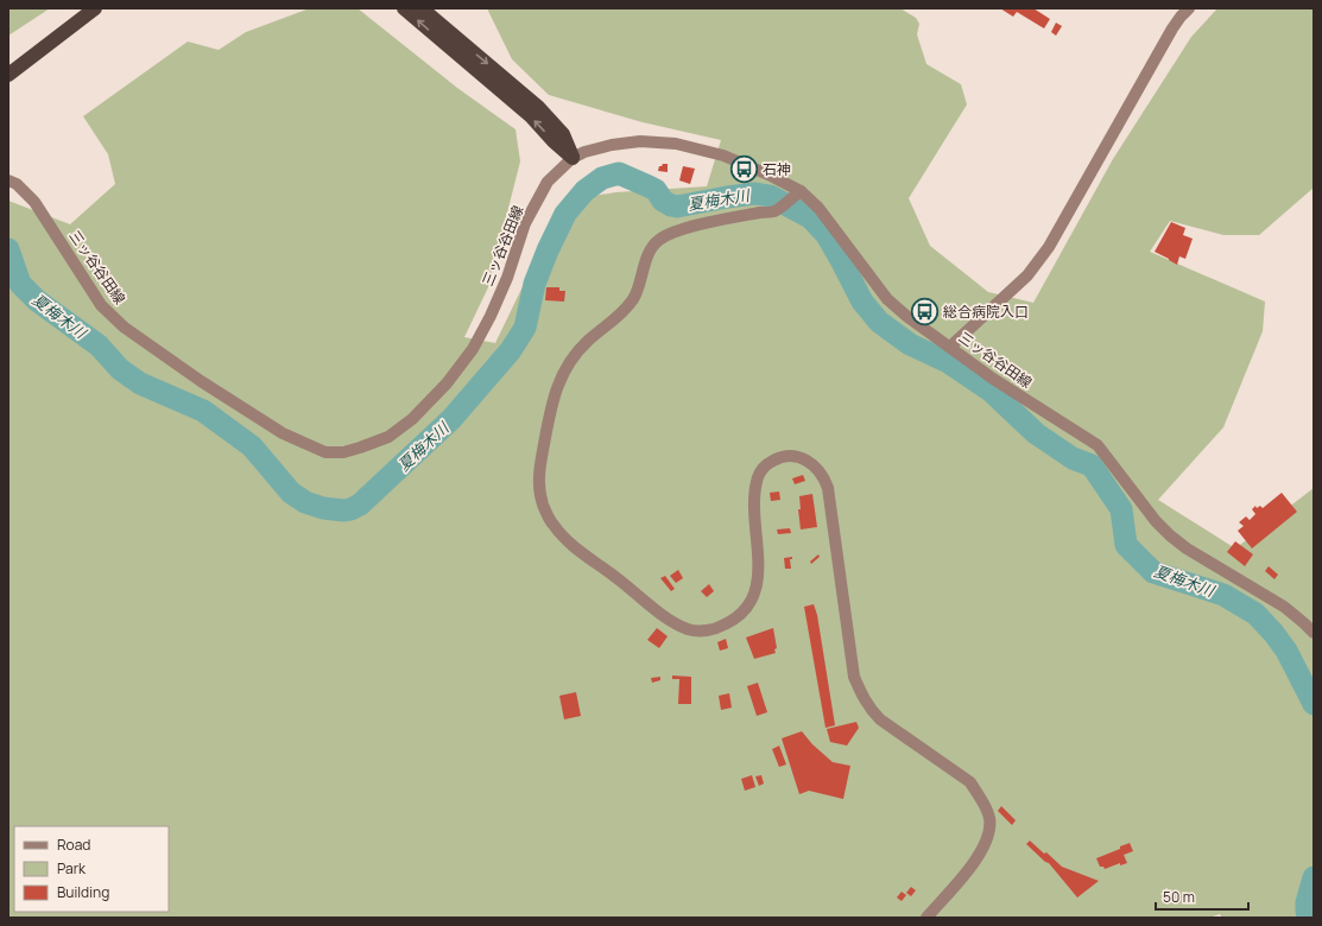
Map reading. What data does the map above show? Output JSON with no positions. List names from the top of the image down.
{
  "streets": {
    "street": ["三ッ谷谷田線"]
  },
  "water": ["夏梅木川"],
  "places": {
    "bus stop": ["石神", "総合病院入口"]
  },
  "legend": ["Road", "Park", "Building"],
  "scale_bar": "50 m"
}
